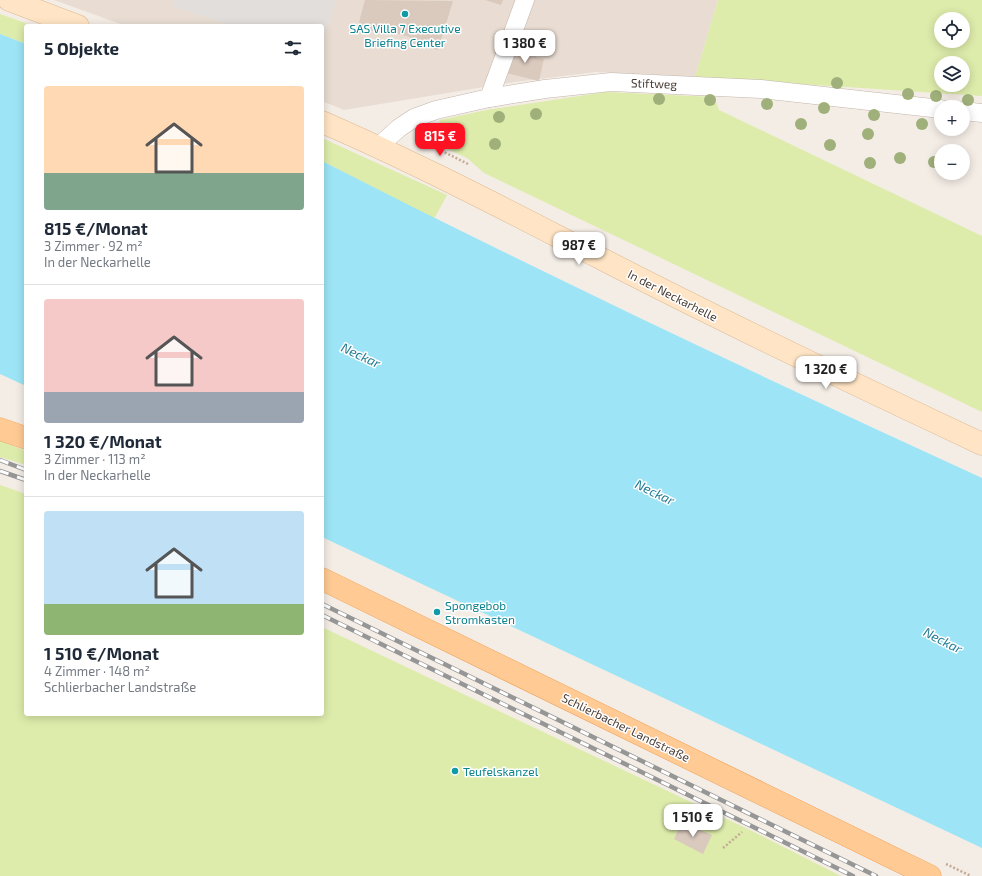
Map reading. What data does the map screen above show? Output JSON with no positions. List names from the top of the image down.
{
  "streets": {
    "main road": ["In der Neckarhelle", "Schlierbacher Landstraße"],
    "street": ["Stiftweg"]
  },
  "crossings": [
    ["Stiftweg", "In der Neckarhelle"]
  ],
  "water": ["Neckar"],
  "places": ["SAS Villa 7 Executive Briefing Center", "Spongebob Stromkasten", "Teufelskanzel"],
  "page": {
    "map_buttons": ["+", "−"],
    "heading": "5 Objekte",
    "price": [
      "1 380 €",
      "815 €",
      "987 €",
      "1 320 €",
      "1 510 €"
    ],
    "list": [
      {
        "name": "815 €/Monat",
        "note": "3 Zimmer · 92 m² · In der Neckarhelle"
      },
      {
        "name": "1 320 €/Monat",
        "note": "3 Zimmer · 113 m² · In der Neckarhelle"
      },
      {
        "name": "1 510 €/Monat",
        "note": "4 Zimmer · 148 m² · Schlierbacher Landstraße"
      }
    ]
  }
}
